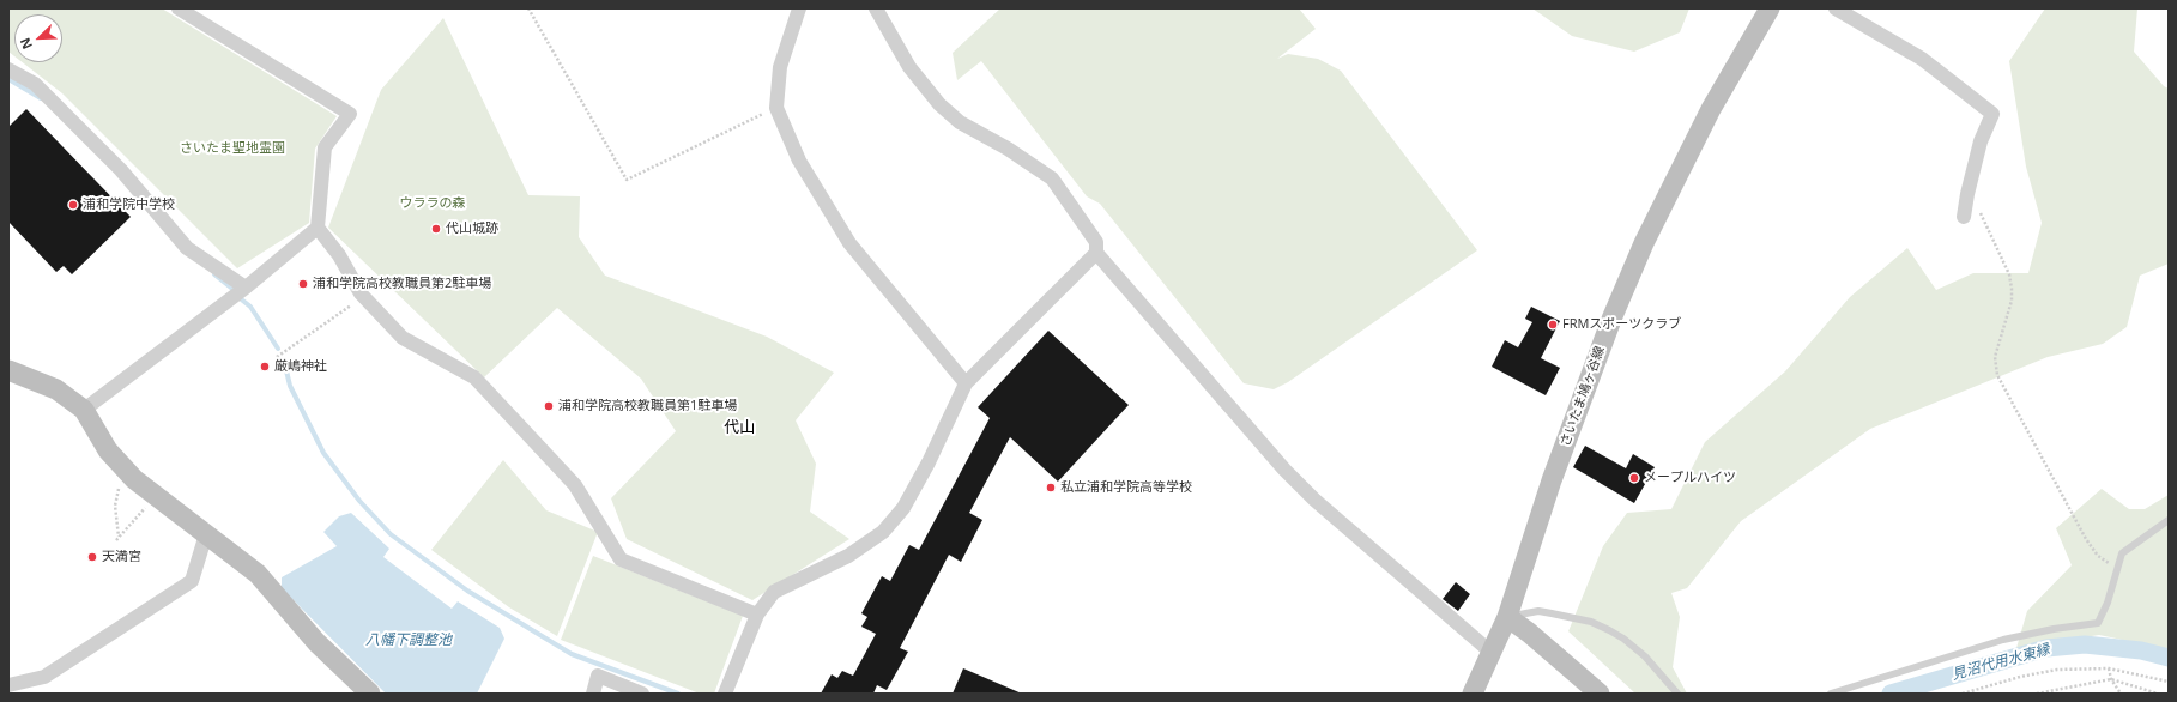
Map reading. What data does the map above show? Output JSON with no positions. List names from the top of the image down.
{
  "streets": {
    "main road": ["さいたま鳩ヶ谷線"]
  },
  "districts": ["代山"],
  "water": ["八幡下調整池", "見沼代用水東縁"],
  "parks": ["さいたま聖地霊園", "ウララの森"],
  "places": [
    "浦和学院中学校",
    "代山城跡",
    "浦和学院高校教職員第2駐車場",
    "FRMスポーツクラブ",
    "厳嶋神社",
    "浦和学院高校教職員第1駐車場",
    "メープルハイツ",
    "私立浦和学院高等学校",
    "天満宮"
  ],
  "north": "bottom left"
}
